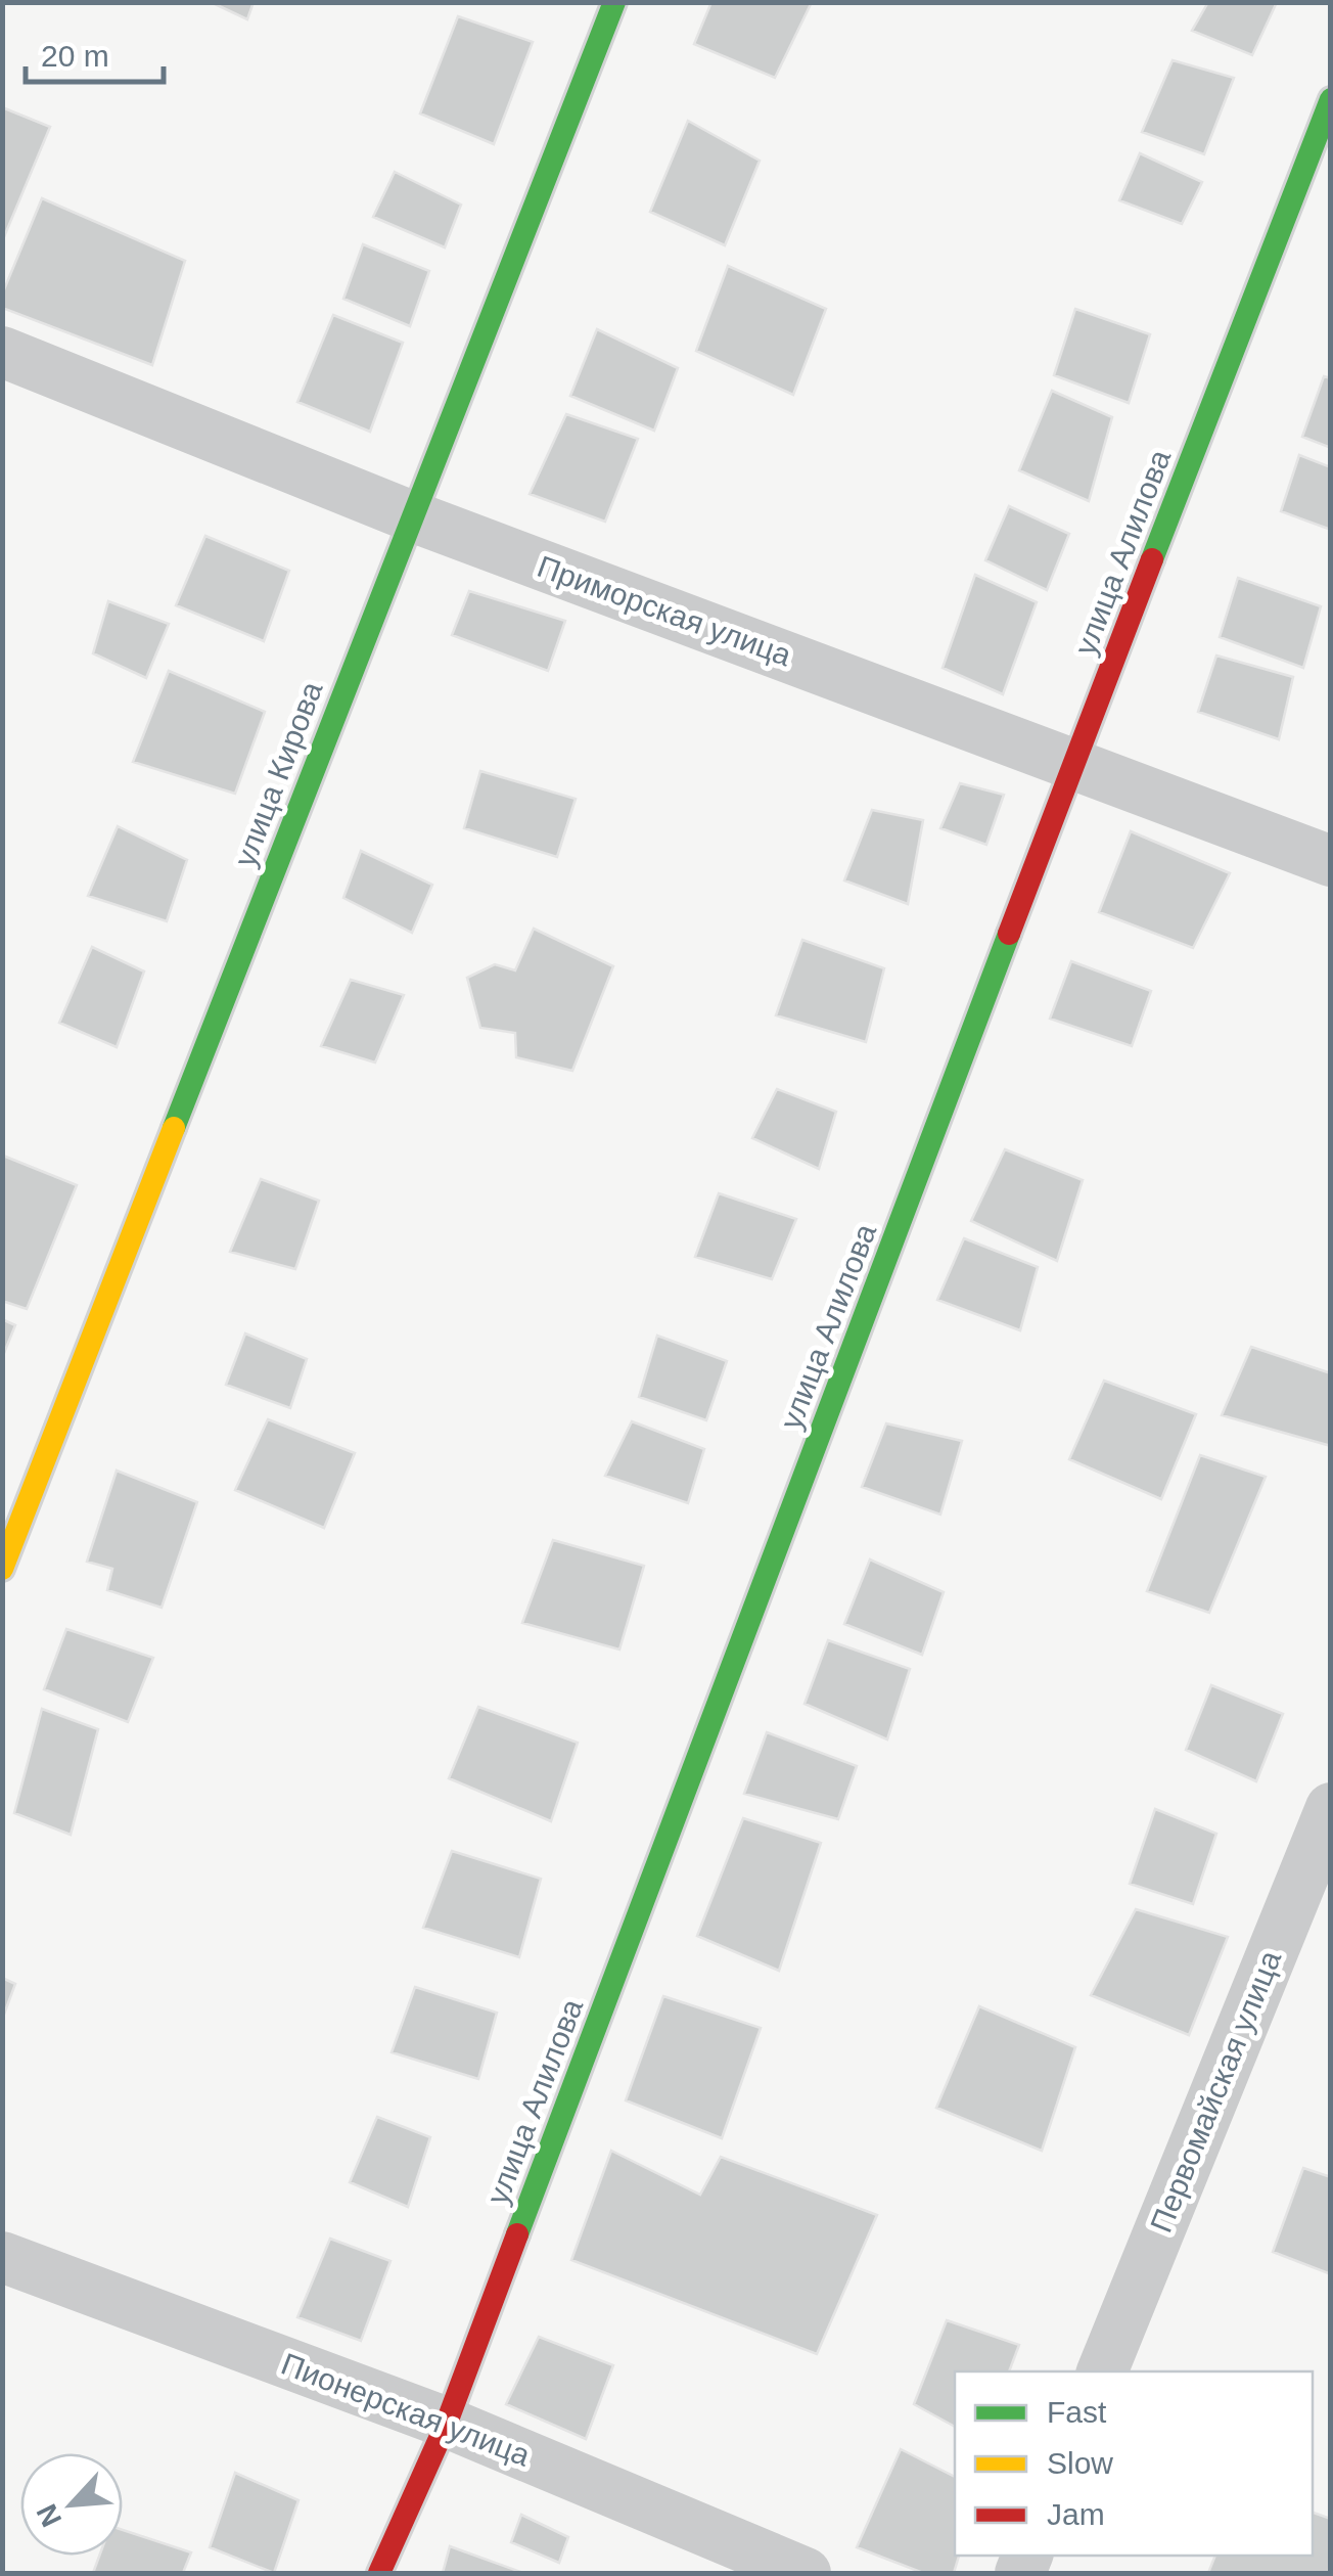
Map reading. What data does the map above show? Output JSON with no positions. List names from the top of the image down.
{
  "streets": {
    "street": [
      "улица Алилова",
      "Приморская улица",
      "улица Кирова",
      "Первомайская улица",
      "Пионерская улица"
    ]
  },
  "crossings": [
    ["улица Алилова", "Приморская улица"],
    ["улица Алилова", "Пионерская улица"],
    ["Приморская улица", "улица Кирова"]
  ],
  "legend": ["Fast", "Slow", "Jam"],
  "scale_bar": "20 m",
  "north": "bottom left"
}
